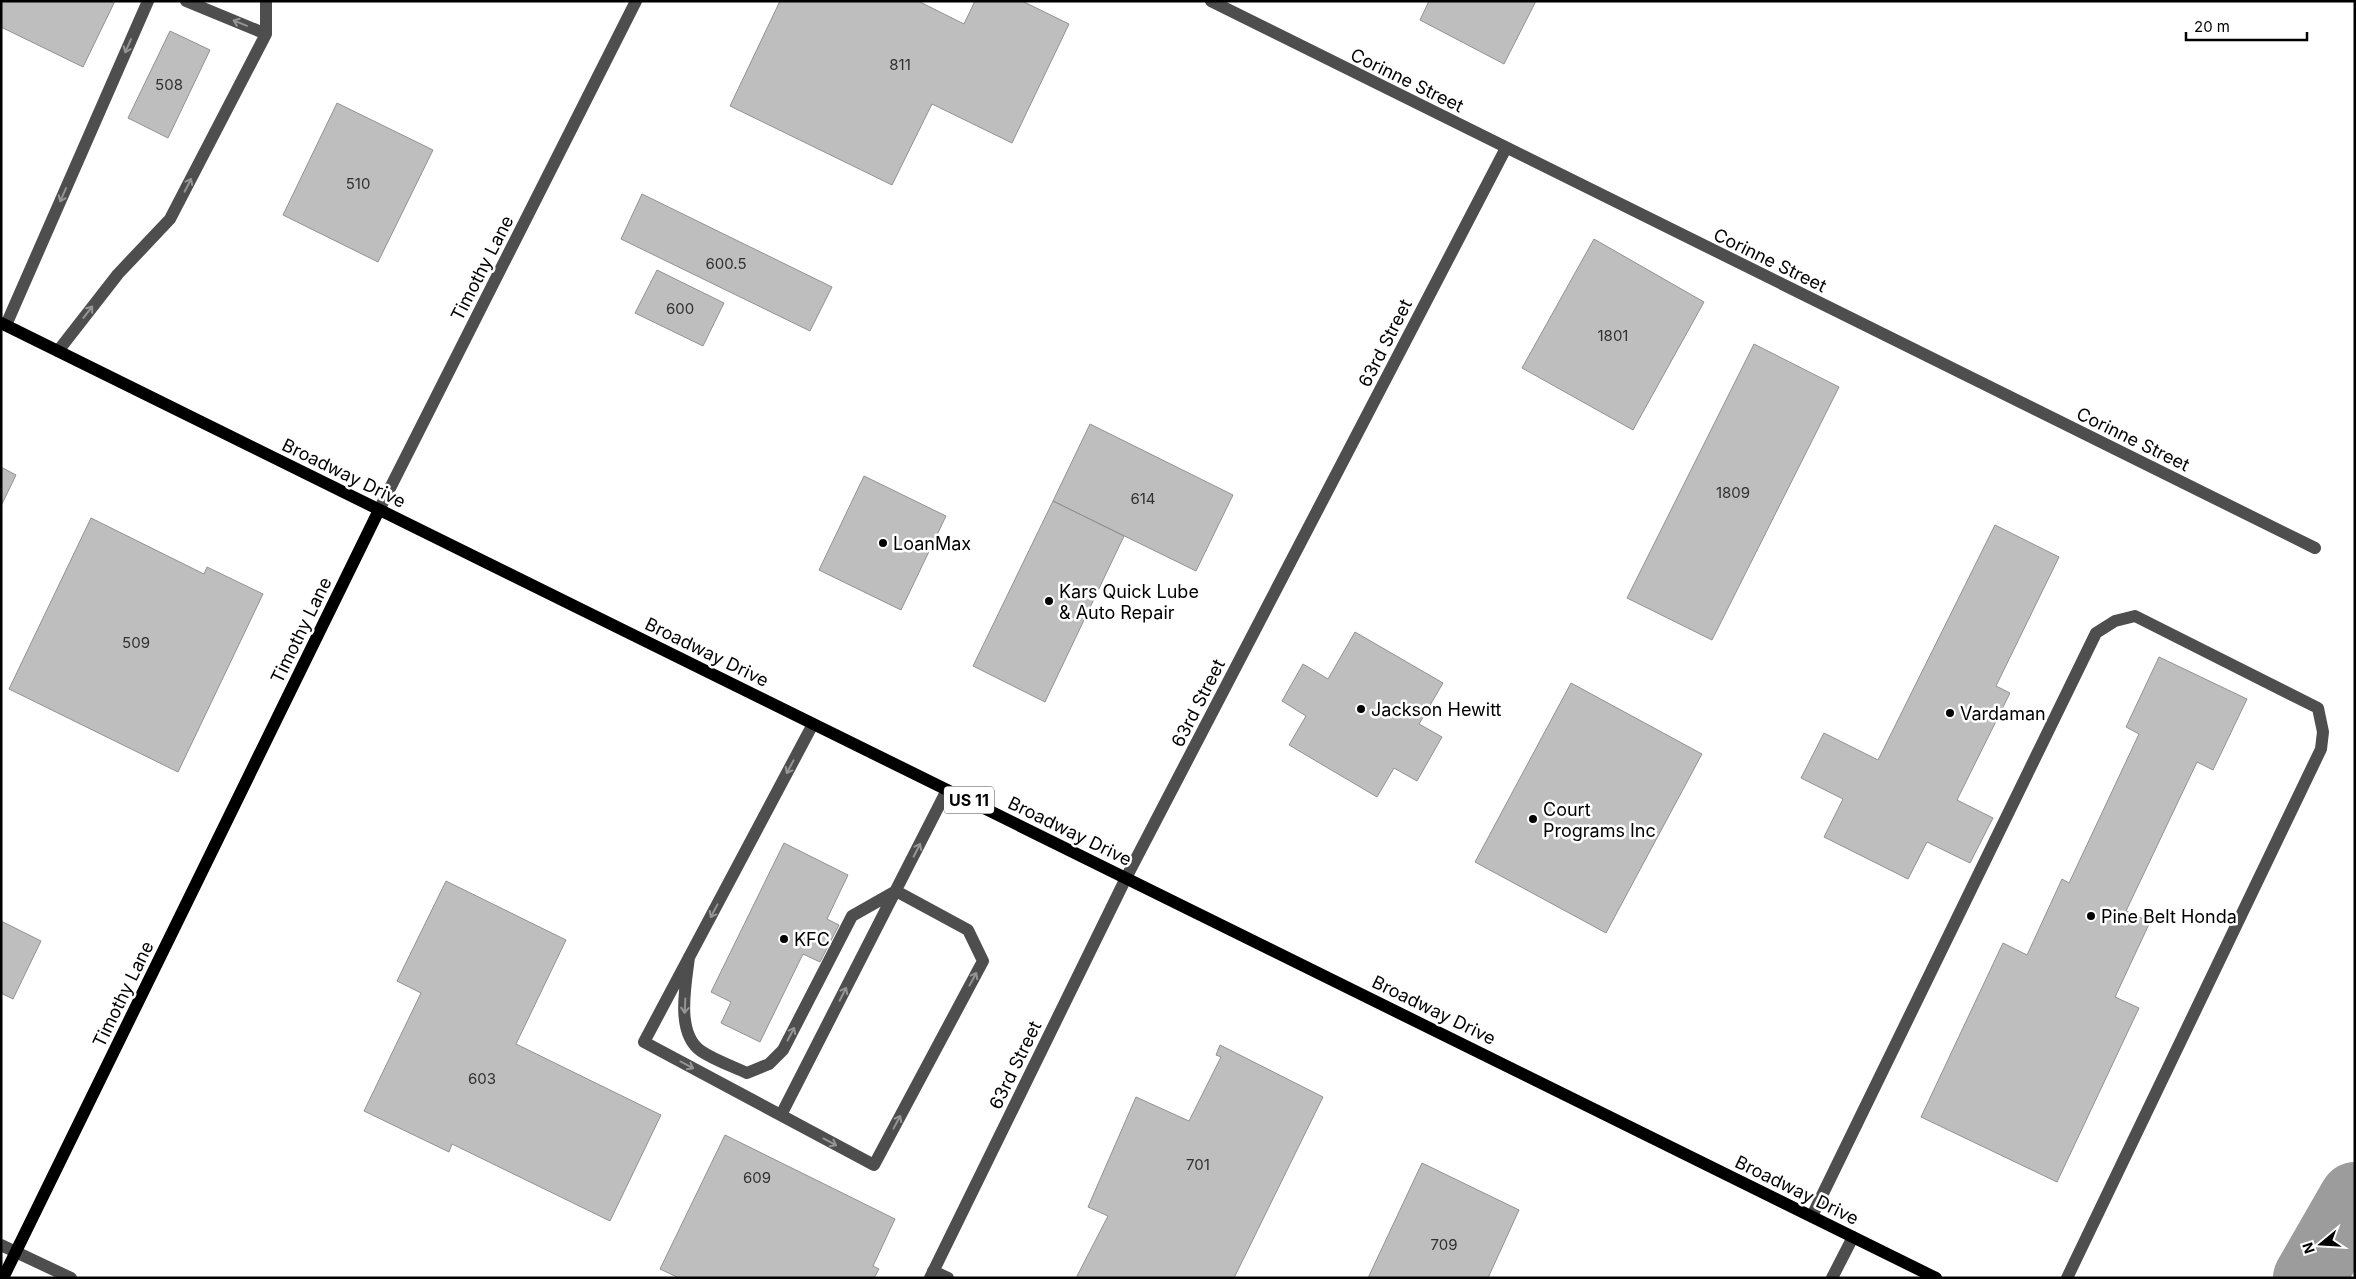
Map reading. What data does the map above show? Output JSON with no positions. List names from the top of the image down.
{
  "streets": {
    "main road": ["Timothy Lane", "Broadway Drive", "US 11"],
    "street": ["Corinne Street", "63rd Street"]
  },
  "crossings": [
    ["Corinne Street", "63rd Street"],
    ["Timothy Lane", "Broadway Drive"],
    ["63rd Street", "Broadway Drive"]
  ],
  "places": [
    "LoanMax",
    "Kars Quick Lube & Auto Repair",
    "Jackson Hewitt",
    "Vardaman",
    "Court Programs Inc",
    "Pine Belt Honda",
    "KFC"
  ],
  "house_numbers": [
    "811",
    "508",
    "510",
    "600.5",
    "600",
    "1801",
    "1809",
    "614",
    "509",
    "603",
    "701",
    "609",
    "709"
  ],
  "scale_bar": "20 m",
  "north": "left"
}
